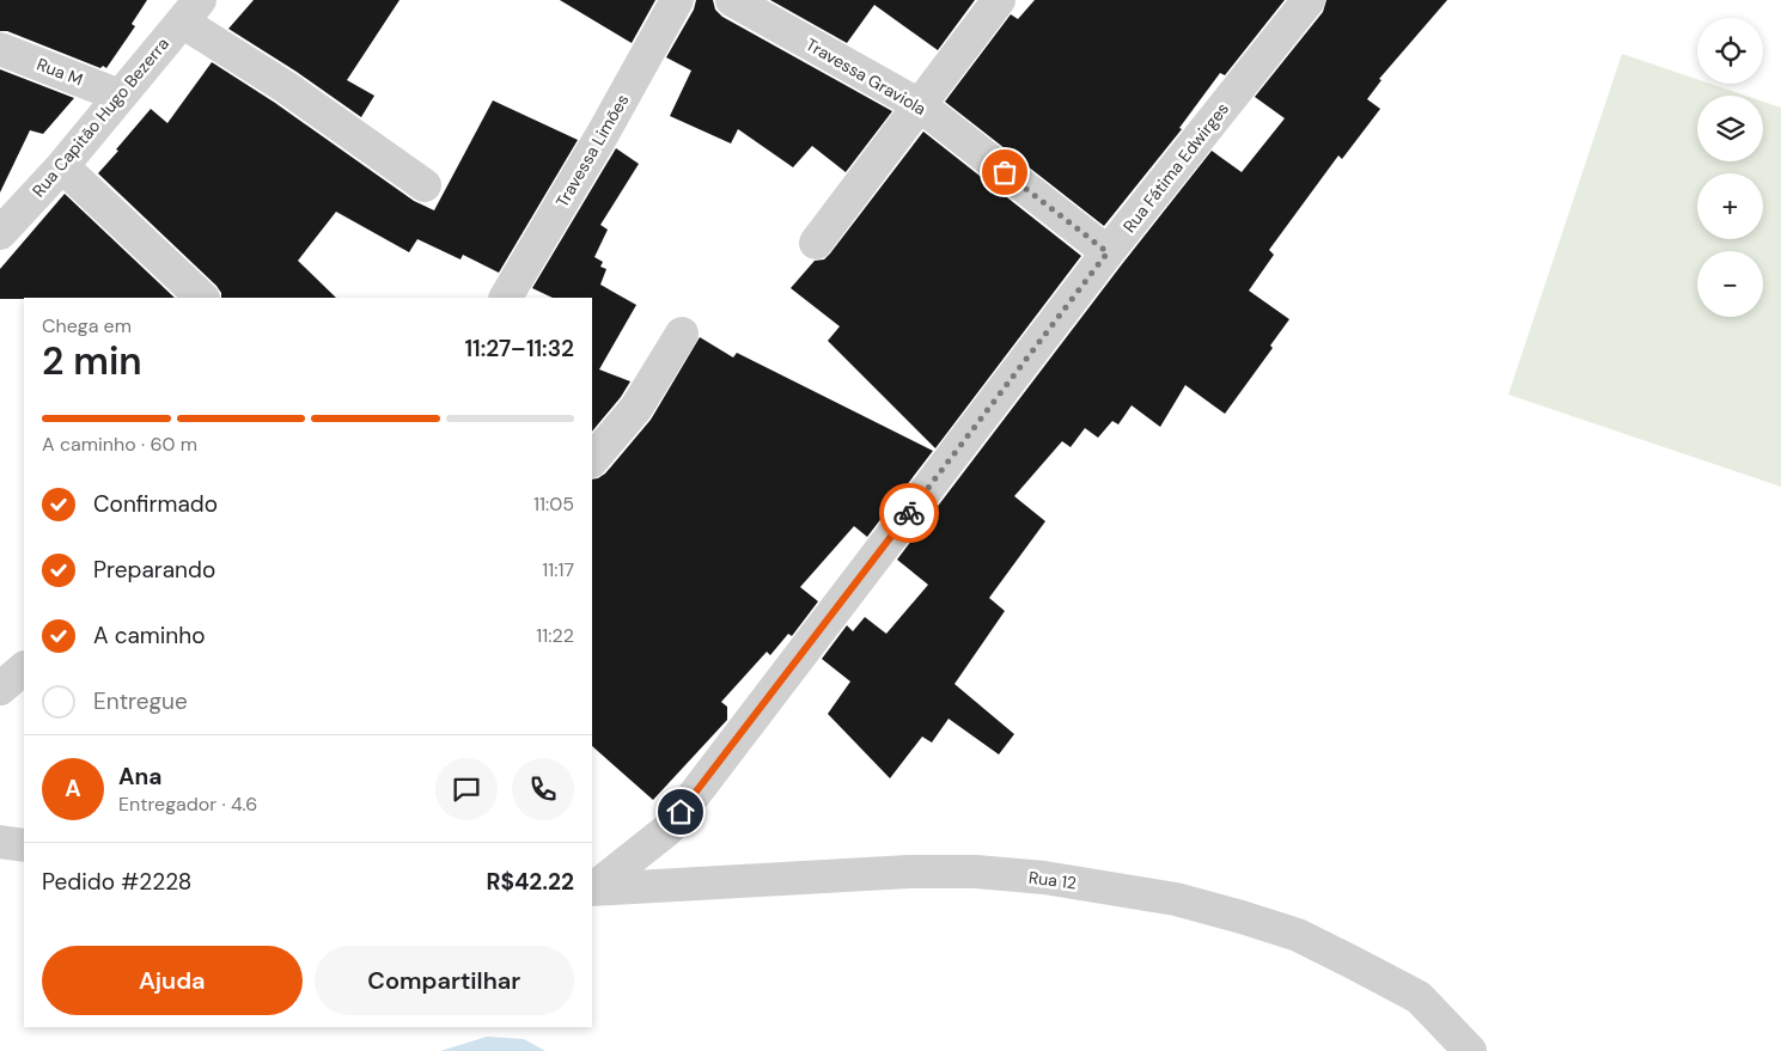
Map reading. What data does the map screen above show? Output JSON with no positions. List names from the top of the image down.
{
  "streets": {
    "street": [
      "Rua M",
      "Travessa Graviola",
      "Rua Capitão Hugo Bezerra",
      "Travessa Limões",
      "Rua Fátima Edwirges",
      "Rua 12"
    ]
  },
  "crossings": [
    ["Rua M", "Rua Capitão Hugo Bezerra"],
    ["Travessa Graviola", "Rua Fátima Edwirges"]
  ],
  "page": {
    "map_buttons": ["+", "−"],
    "heading": ["2 min", "Chega em", "11:27–11:32"],
    "panel": [
      "Ana",
      "Entregador · 4.6",
      "Pedido #2228",
      "R$42.22"
    ],
    "bar": "A caminho · 60 m",
    "list": [
      ["Confirmado", "11:05"],
      ["Preparando", "11:17"],
      ["A caminho", "11:22"],
      "Entregue"
    ],
    "round": "A",
    "buttons": ["Ajuda", "Compartilhar"]
  }
}
